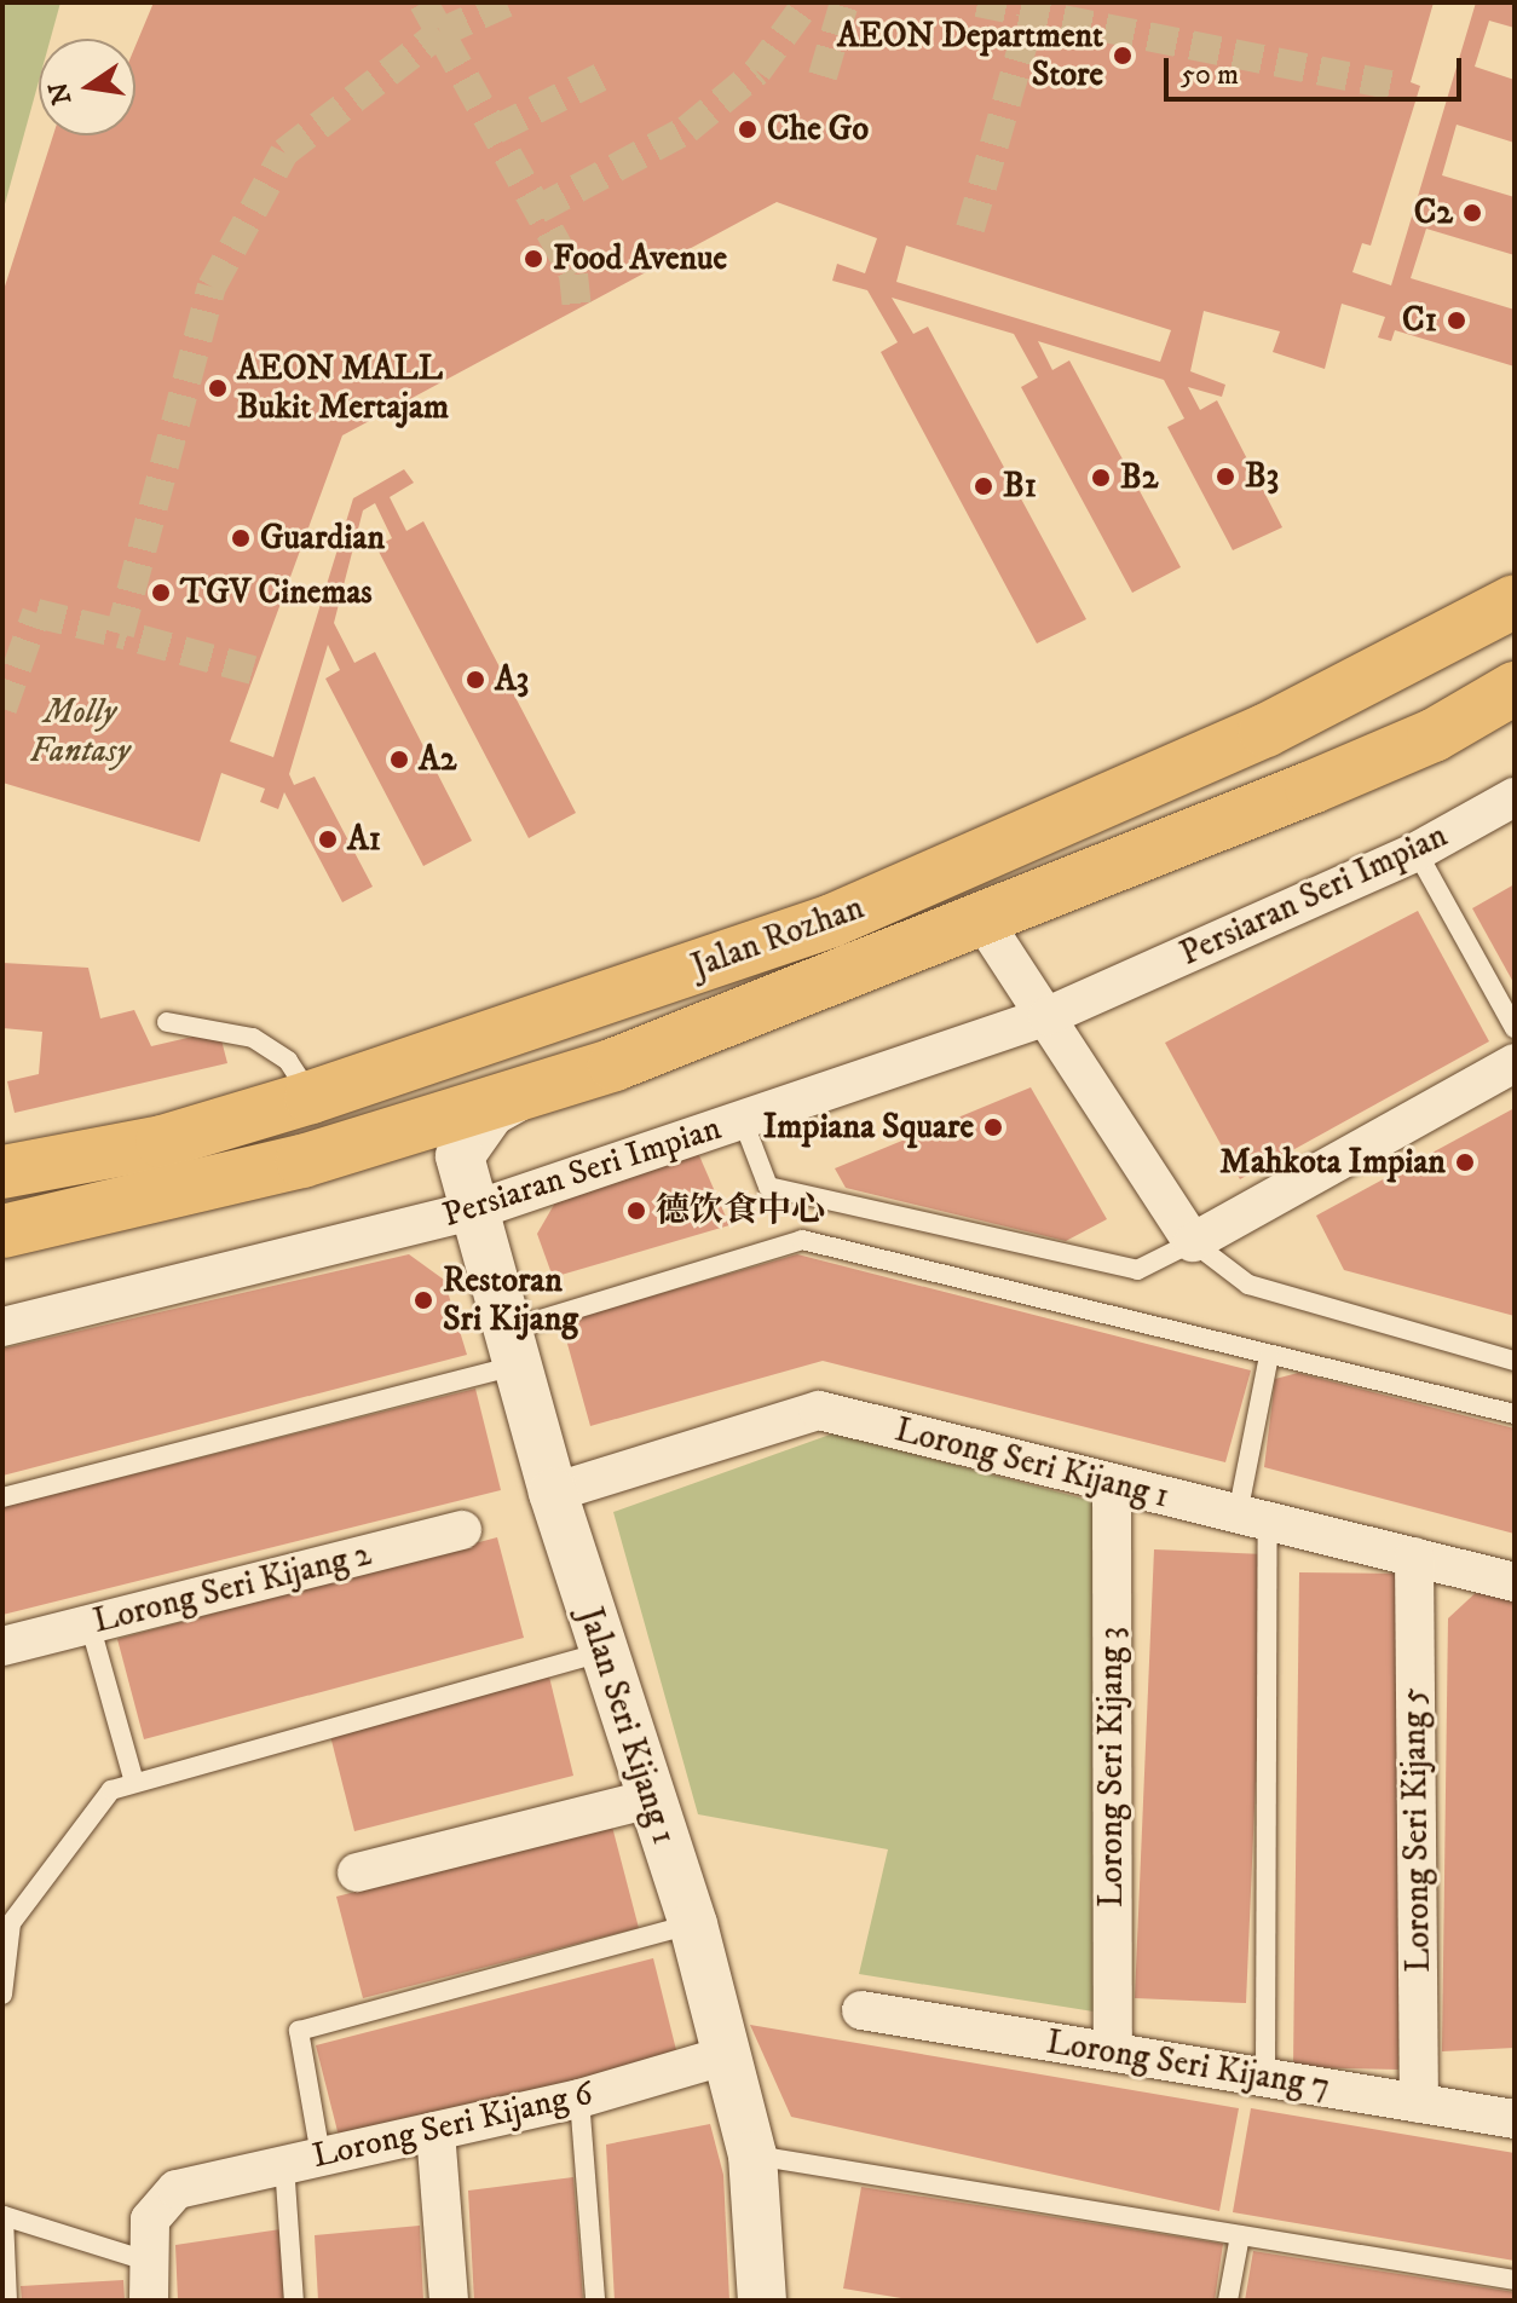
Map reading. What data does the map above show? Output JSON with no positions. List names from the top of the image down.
{
  "streets": {
    "main road": ["Jalan Rozhan"],
    "street": [
      "Persiaran Seri Impian",
      "Lorong Seri Kijang 1",
      "Lorong Seri Kijang 2",
      "Jalan Seri Kijang 1",
      "Lorong Seri Kijang 3",
      "Lorong Seri Kijang 5",
      "Lorong Seri Kijang 7",
      "Lorong Seri Kijang 6"
    ]
  },
  "crossings": [
    ["Persiaran Seri Impian", "Jalan Seri Kijang 1"],
    ["Lorong Seri Kijang 1", "Jalan Seri Kijang 1"],
    ["Lorong Seri Kijang 1", "Lorong Seri Kijang 3"],
    ["Lorong Seri Kijang 1", "Lorong Seri Kijang 5"],
    ["Jalan Seri Kijang 1", "Lorong Seri Kijang 6"],
    ["Lorong Seri Kijang 3", "Lorong Seri Kijang 7"],
    ["Lorong Seri Kijang 5", "Lorong Seri Kijang 7"]
  ],
  "parks": ["Molly Fantasy"],
  "places": [
    "AEON Department Store",
    "Che Go",
    "C2",
    "Food Avenue",
    "C1",
    "AEON MALL Bukit Mertajam",
    "B3",
    "B2",
    "B1",
    "Guardian",
    "TGV Cinemas",
    "A3",
    "A2",
    "A1",
    "Impiana Square",
    "Mahkota Impian",
    "德饮食中心",
    "Restoran Sri Kijang"
  ],
  "scale_bar": "50 m",
  "north": "left"
}
